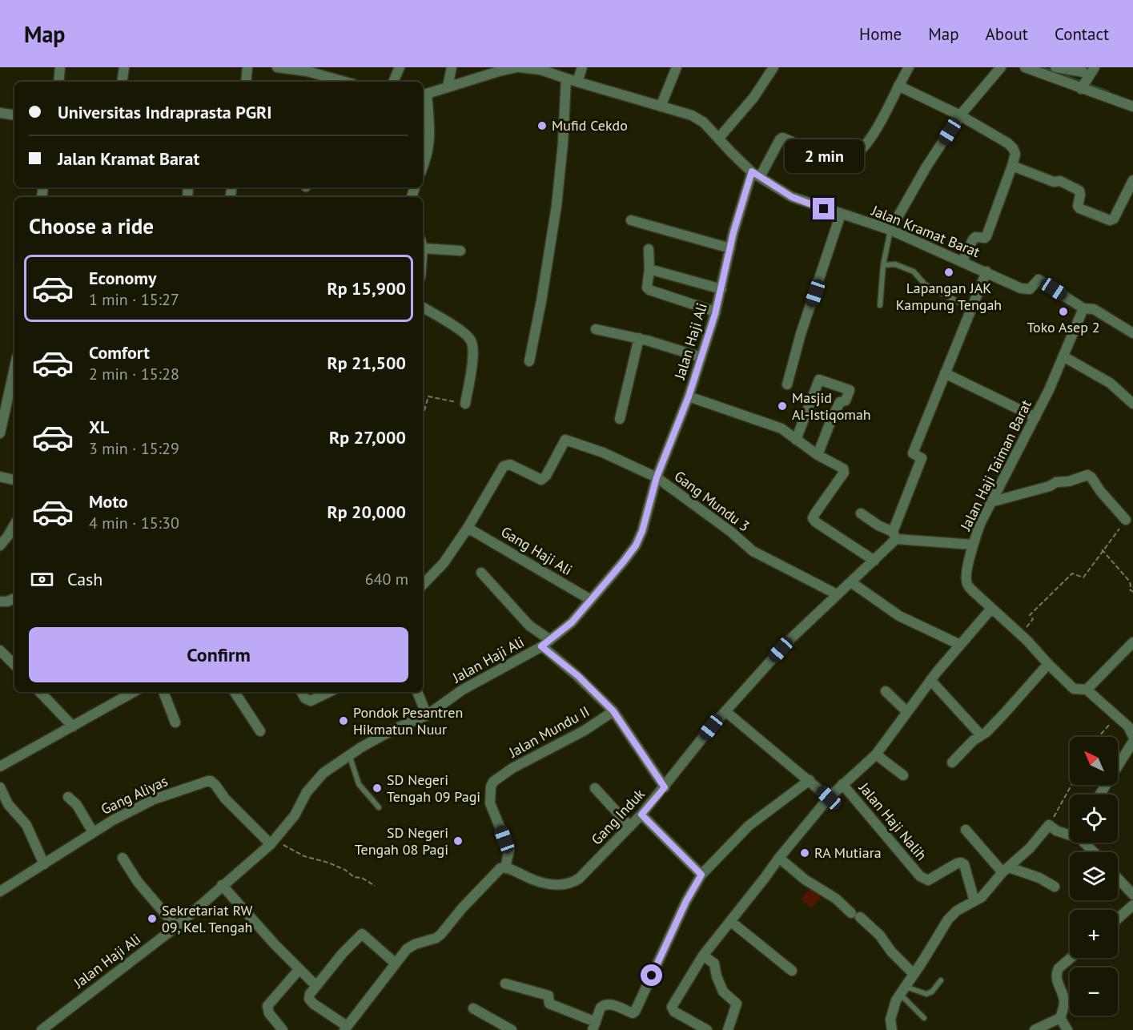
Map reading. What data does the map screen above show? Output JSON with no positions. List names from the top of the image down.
{
  "streets": {
    "street": [
      "Jalan Kramat Barat",
      "Jalan Haji Ali",
      "Jalan Haji Taiman Barat",
      "Gang Mundu 3",
      "Gang Haji Ali",
      "Jalan Mundu II",
      "Gang Aliyas",
      "Gang Induk",
      "Jalan Haji Nalih"
    ]
  },
  "crossings": [
    ["Jalan Kramat Barat", "Jalan Haji Ali"],
    ["Jalan Kramat Barat", "Jalan Haji Taiman Barat"],
    ["Jalan Haji Ali", "Gang Mundu 3"],
    ["Jalan Haji Ali", "Gang Haji Ali"],
    ["Jalan Haji Ali", "Jalan Mundu II"],
    ["Jalan Haji Ali", "Gang Aliyas"],
    ["Gang Mundu 3", "Gang Haji Ali"],
    ["Gang Mundu 3", "Gang Induk"],
    ["Jalan Mundu II", "Gang Induk"]
  ],
  "places": [
    "Mufid Cekdo",
    "Lapangan JAK Kampung Tengah",
    "Toko Asep 2",
    "Masjid Al-Istiqomah",
    "Pondok Pesantren Hikmatun Nuur",
    "SD Negeri Tengah 09 Pagi",
    "SD Negeri Tengah 08 Pagi",
    "RA Mutiara",
    "Sekretariat RW 09, Kel. Tengah"
  ],
  "north": "top left",
  "page": {
    "header": "Map",
    "nav": [
      "Home",
      "Map",
      "About",
      "Contact"
    ],
    "banner": ["Universitas Indraprasta PGRI", "Jalan Kramat Barat"],
    "bubble": "2 min",
    "heading": "Choose a ride",
    "list": [
      {
        "name": "Economy",
        "note": "1 min · 15:27",
        "value": "Rp 15,900"
      },
      {
        "name": "Comfort",
        "note": "2 min · 15:28",
        "value": "Rp 21,500"
      },
      {
        "name": "XL",
        "note": "3 min · 15:29",
        "value": "Rp 27,000"
      },
      {
        "name": "Moto",
        "note": "4 min · 15:30",
        "value": "Rp 20,000"
      }
    ],
    "pay": ["Cash", "640 m"],
    "buttons": "Confirm",
    "map_buttons": ["+", "−"]
  }
}
